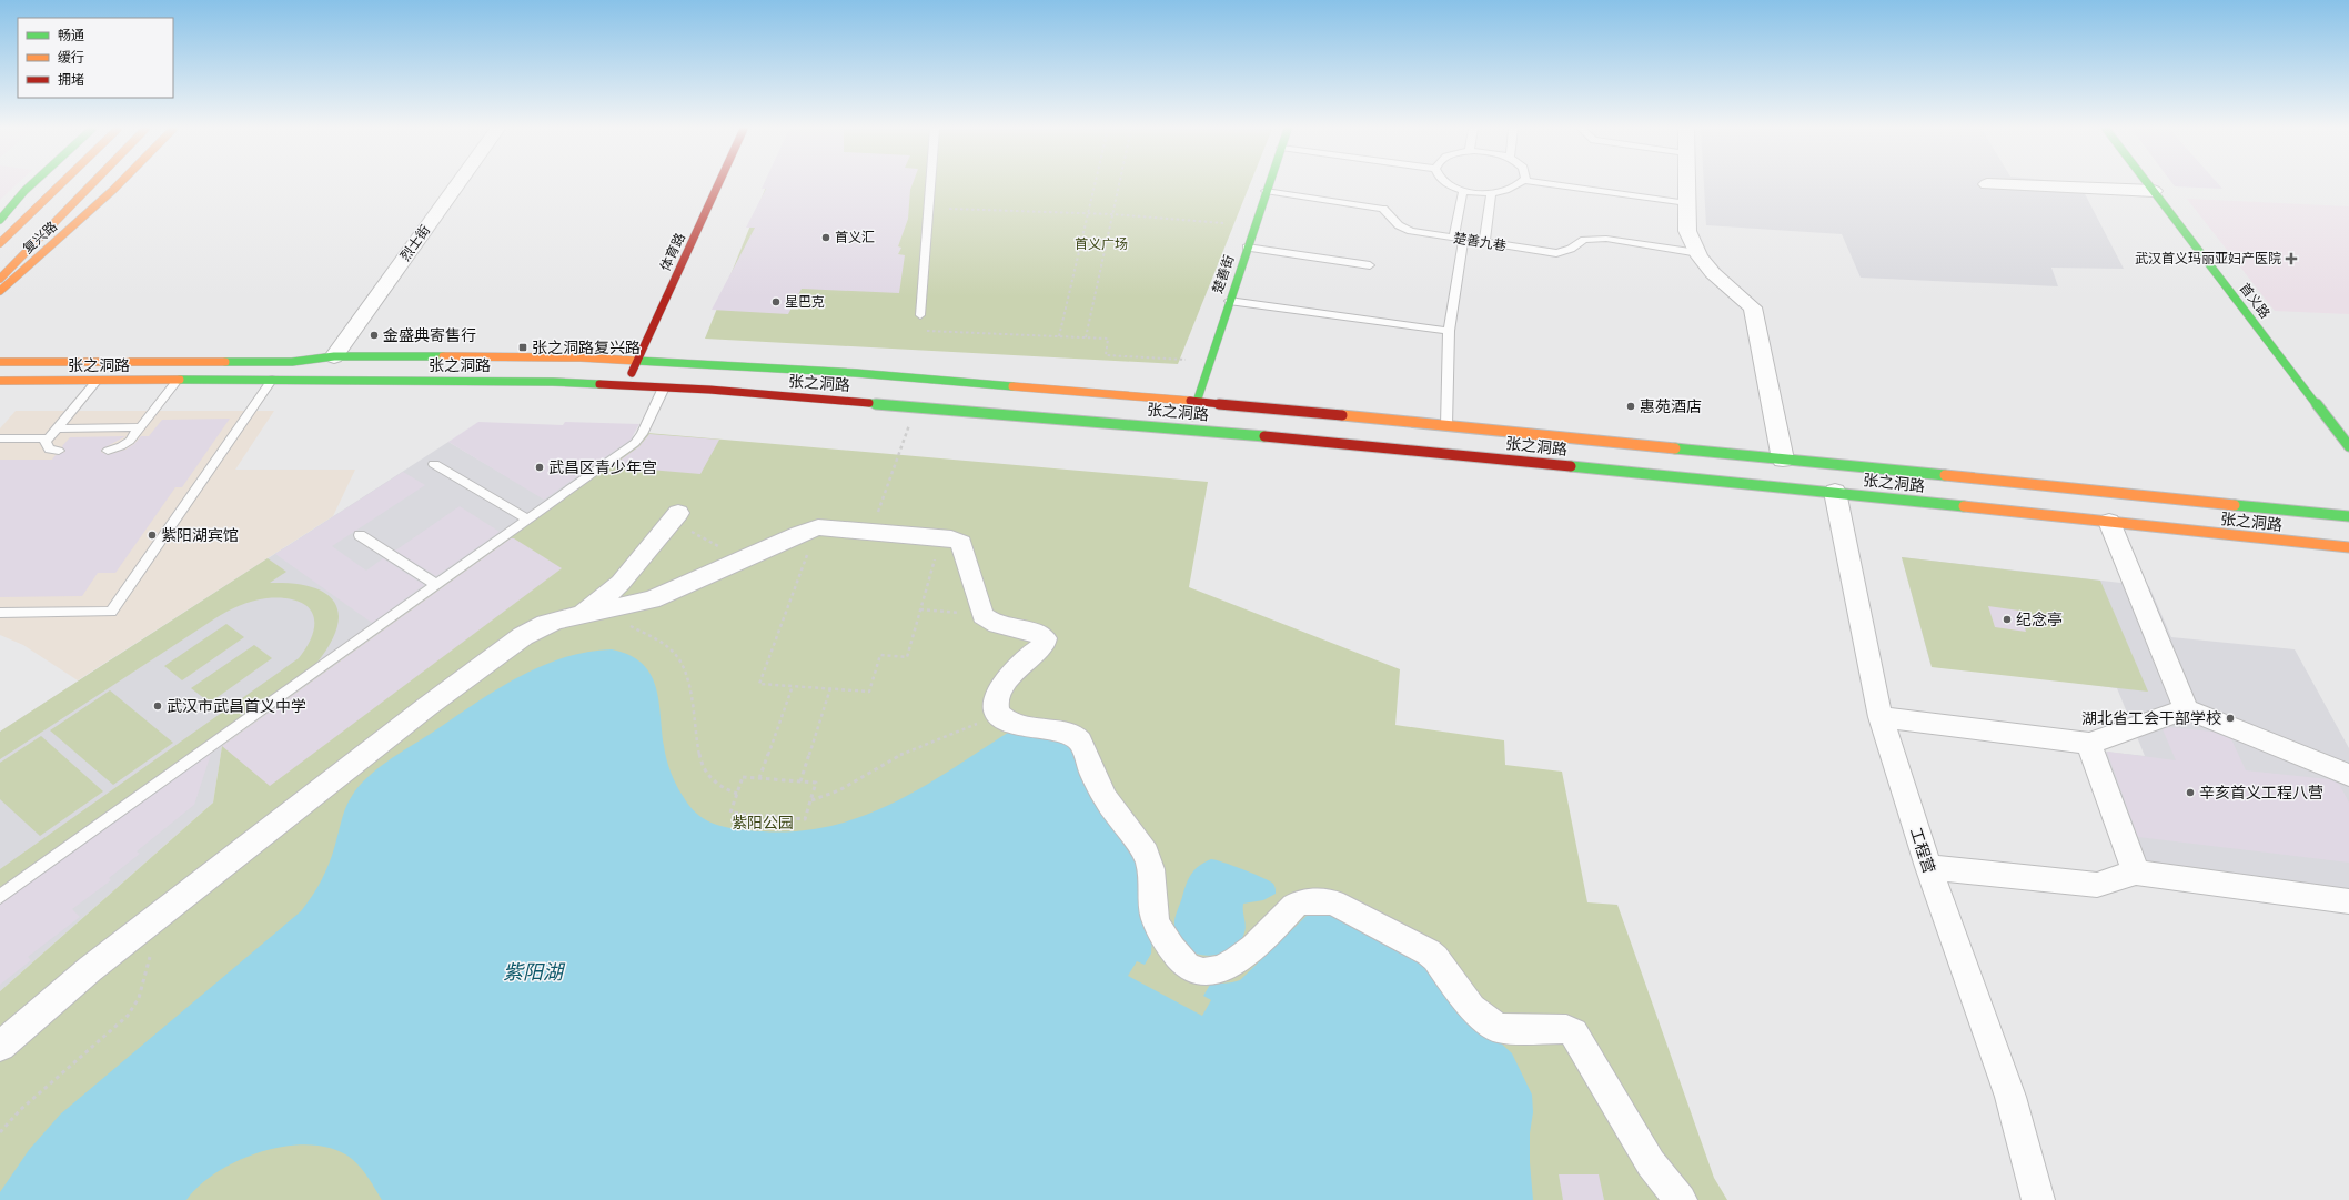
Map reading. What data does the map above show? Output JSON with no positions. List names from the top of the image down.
{
  "streets": {
    "main road": [
      "复兴路",
      "体育路",
      "楚善街",
      "首义路",
      "张之洞路"
    ],
    "street": ["烈士街", "工程营"],
    "lane": ["楚善九巷"]
  },
  "crossings": [
    ["楚善九巷", "楚善街"],
    ["烈士街", "张之洞路"],
    ["体育路", "张之洞路"],
    ["楚善街", "张之洞路"],
    ["张之洞路", "工程营"]
  ],
  "water": ["紫阳湖"],
  "parks": ["首义广场", "紫阳公园"],
  "places": {
    "other": [
      "首义汇",
      "星巴克",
      "金盛典寄售行",
      "惠苑酒店",
      "武昌区青少年宫",
      "紫阳湖宾馆",
      "纪念亭",
      "武汉市武昌首义中学",
      "湖北省工会干部学校",
      "辛亥首义工程八营"
    ],
    "health": ["武汉首义玛丽亚妇产医院"],
    "transit": ["张之洞路复兴路"]
  },
  "legend": ["畅通", "缓行", "拥堵"]
}
